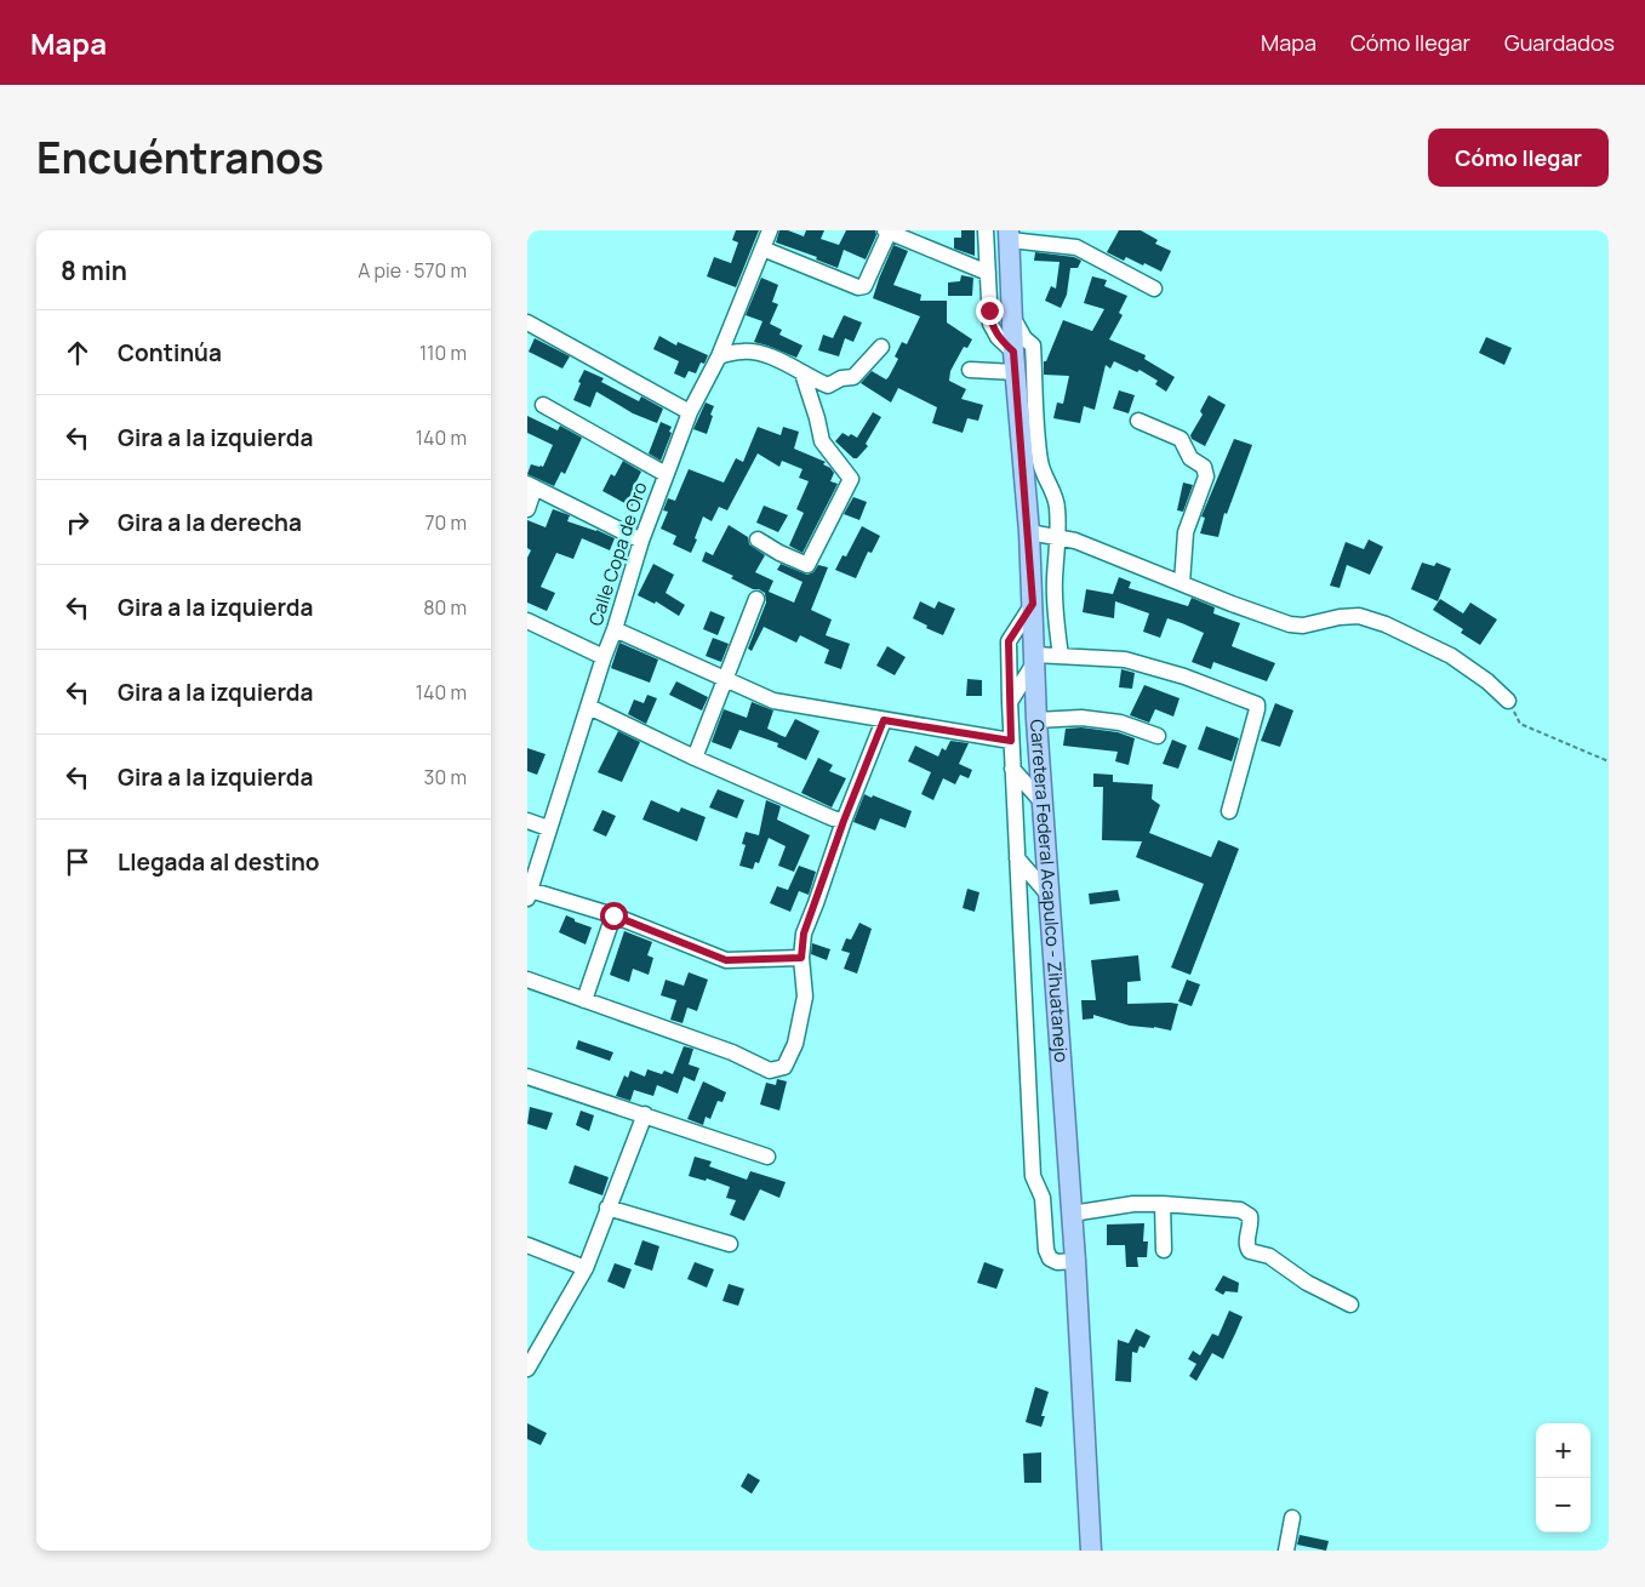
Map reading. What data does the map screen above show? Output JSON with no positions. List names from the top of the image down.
{
  "streets": {
    "main road": ["Carretera Federal Acapulco - Zihuatanejo"],
    "street": ["Calle Copa de Oro"]
  },
  "page": {
    "header": "Mapa",
    "nav": ["Mapa", "Cómo llegar", "Guardados"],
    "title": "Encuéntranos",
    "buttons": "Cómo llegar",
    "heading": ["8 min", "A pie · 570 m"],
    "list": [
      ["Continúa", "110 m"],
      ["Gira a la izquierda", "140 m"],
      ["Gira a la derecha", "70 m"],
      ["Gira a la izquierda", "80 m"],
      ["Gira a la izquierda", "140 m"],
      ["Gira a la izquierda", "30 m"],
      "Llegada al destino"
    ],
    "map_buttons": ["+", "−"]
  }
}
